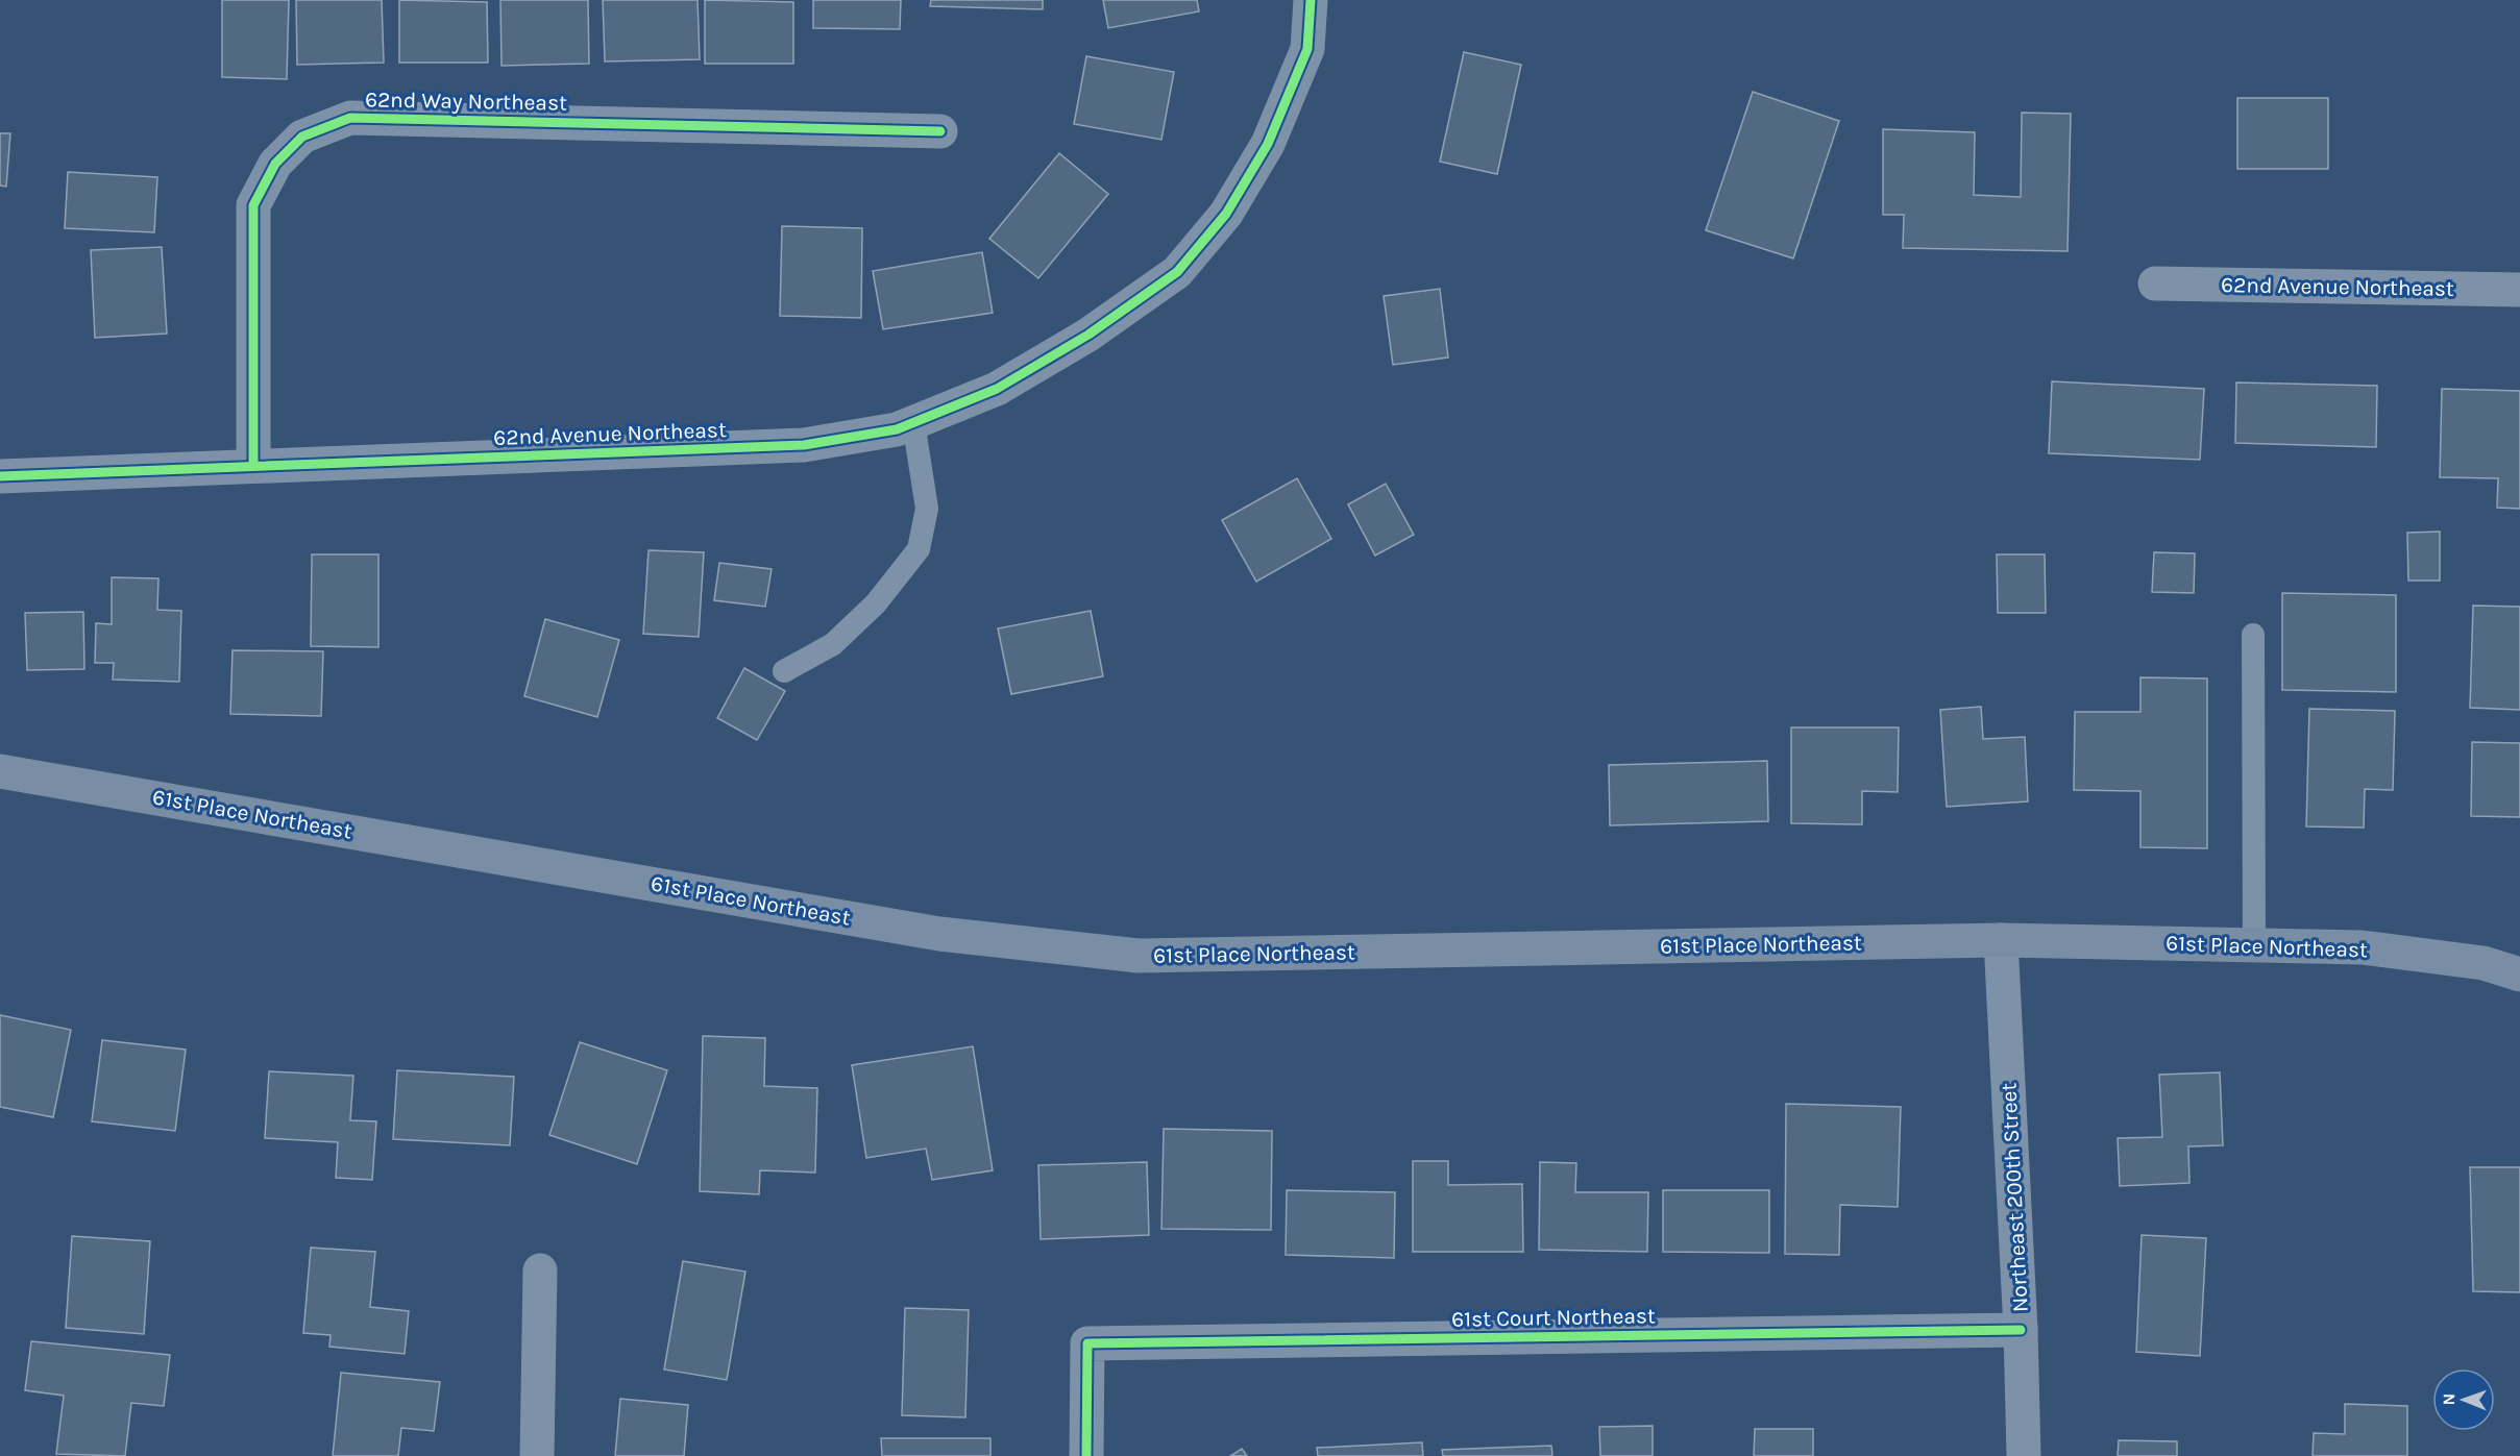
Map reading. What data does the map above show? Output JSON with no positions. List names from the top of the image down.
{
  "streets": {
    "main road": ["61st Place Northeast"],
    "street": [
      "62nd Way Northeast",
      "62nd Avenue Northeast",
      "Northeast 200th Street",
      "61st Court Northeast"
    ]
  },
  "crossings": [
    ["62nd Way Northeast", "62nd Avenue Northeast"],
    ["61st Place Northeast", "Northeast 200th Street"],
    ["Northeast 200th Street", "61st Court Northeast"]
  ],
  "north": "left"
}
